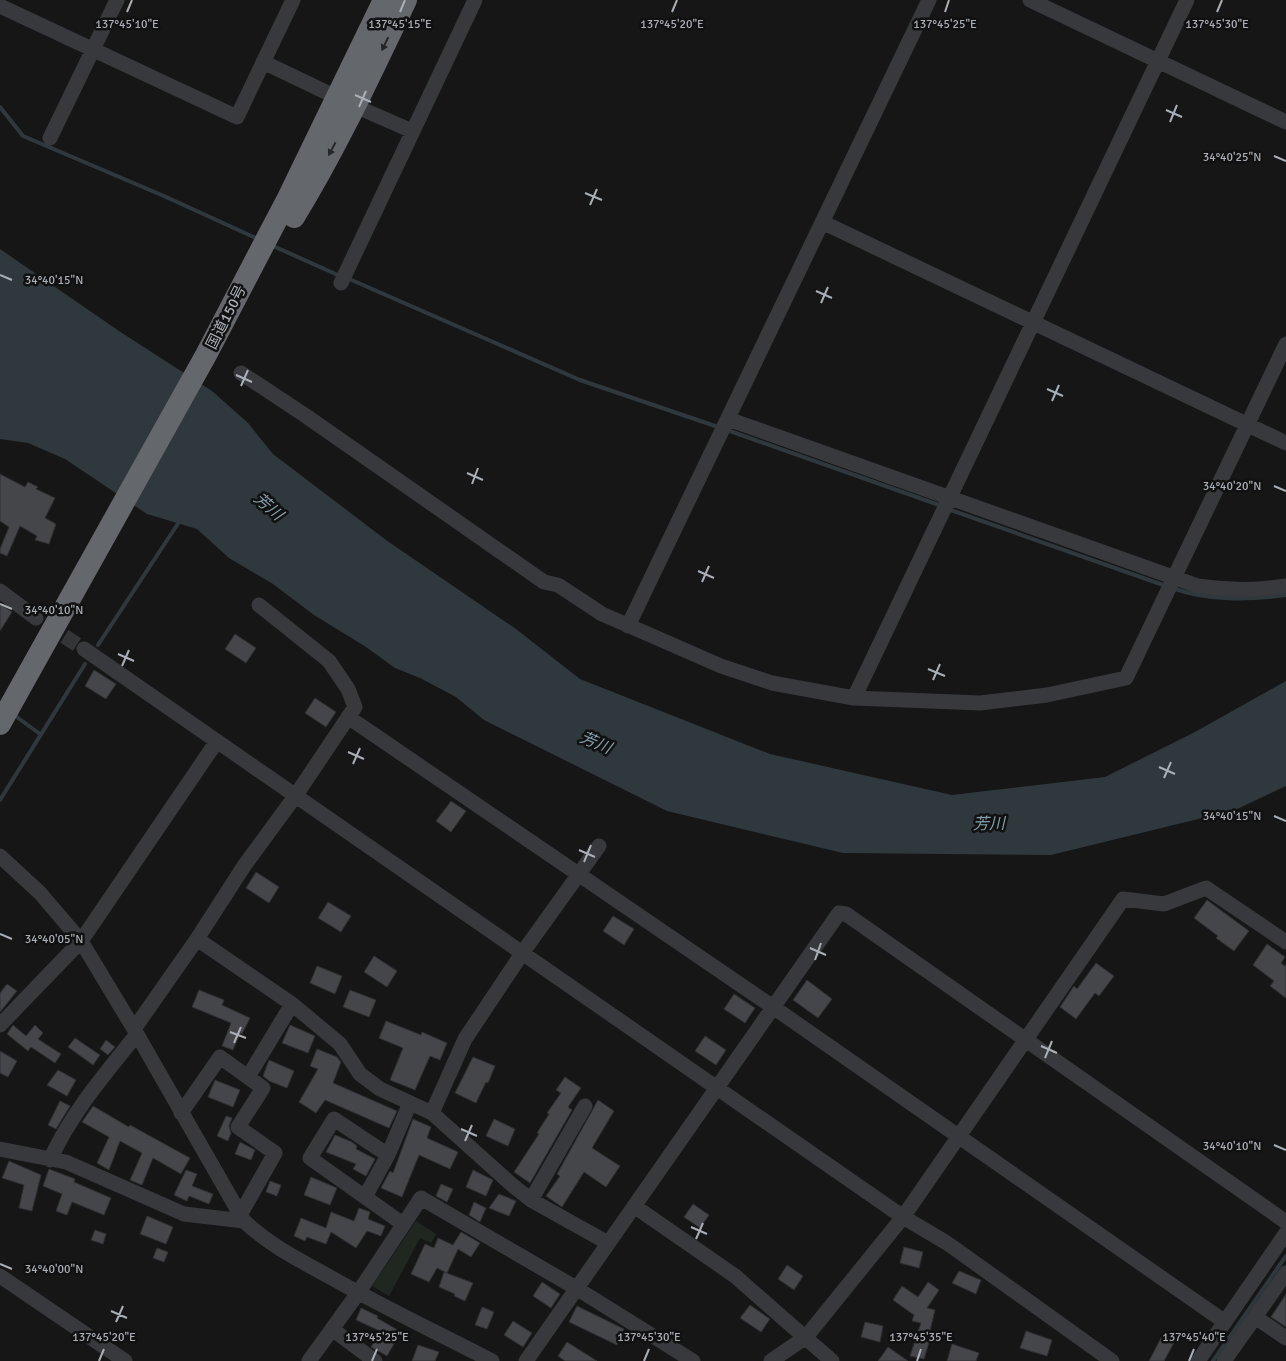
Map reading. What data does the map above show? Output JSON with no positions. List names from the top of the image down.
{
  "streets": {
    "highway": ["国道150号"]
  },
  "water": ["芳川"],
  "coordinates": [
    "137°45'10\"E",
    "137°45'15\"E",
    "137°45'20\"E",
    "137°45'25\"E",
    "137°45'30\"E",
    "34°40'25\"N",
    "34°40'15\"N",
    "34°40'20\"N",
    "34°40'10\"N",
    "34°40'05\"N",
    "34°40'00\"N",
    "137°45'35\"E",
    "137°45'40\"E"
  ]
}
